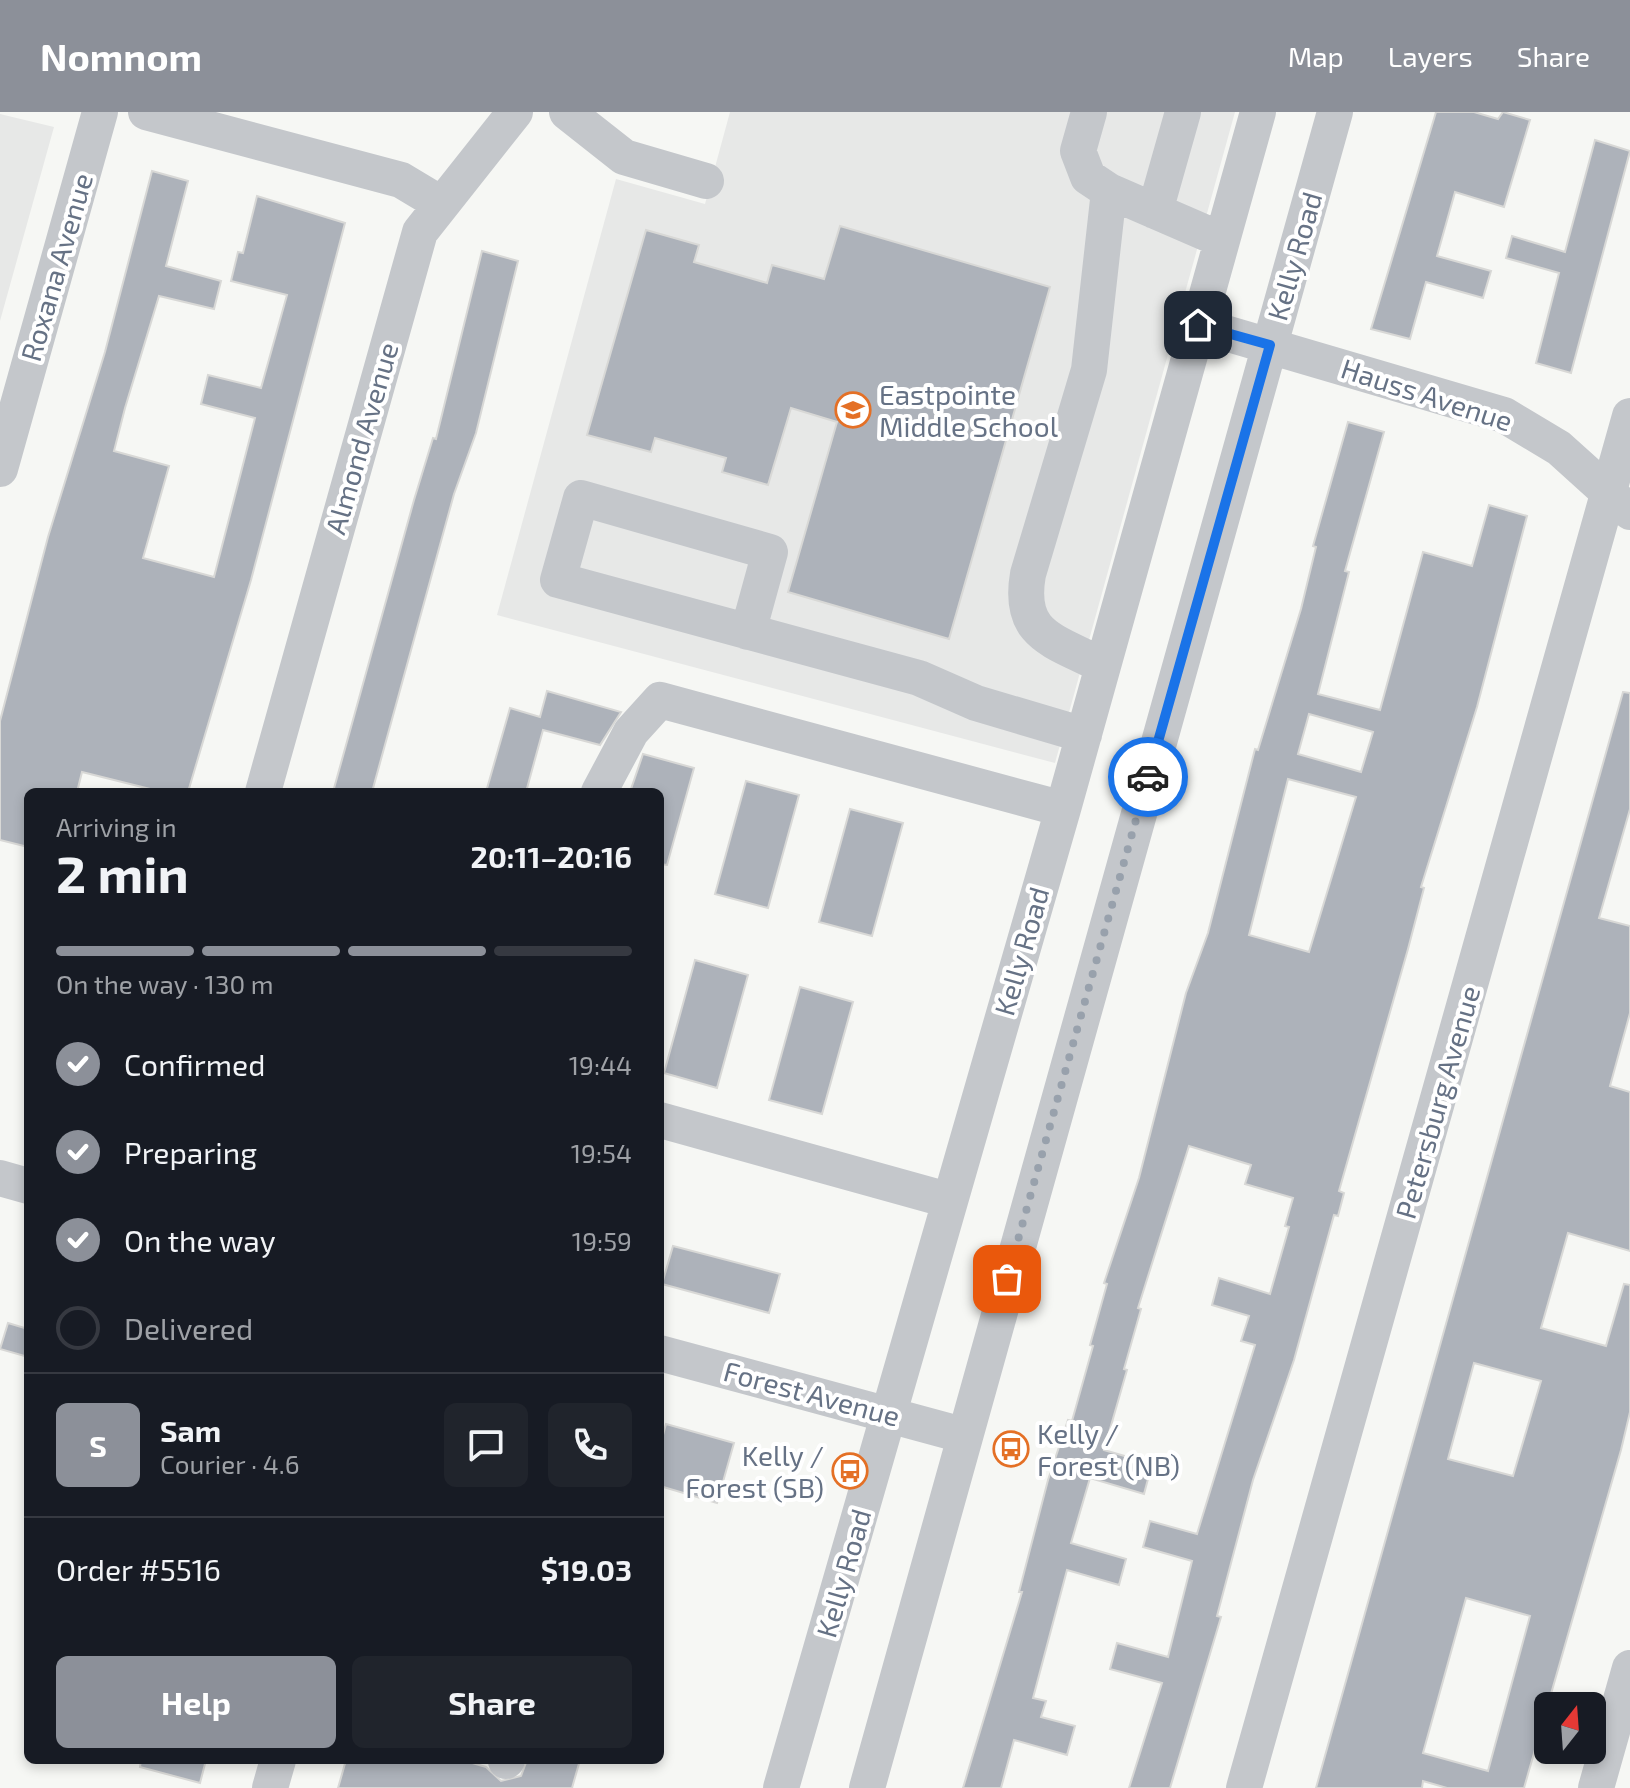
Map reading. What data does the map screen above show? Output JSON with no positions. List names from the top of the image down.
{
  "streets": {
    "street": [
      "Kelly Road",
      "Roxana Avenue",
      "Hauss Avenue",
      "Almond Avenue",
      "Petersburg Avenue",
      "Forest Avenue"
    ]
  },
  "crossings": [
    ["Kelly Road", "Hauss Avenue"],
    ["Kelly Road", "Forest Avenue"],
    ["Hauss Avenue", "Petersburg Avenue"]
  ],
  "places": {
    "school or university": ["Eastpointe Middle School"],
    "bus stop": ["Kelly / Forest (NB)", "Kelly / Forest (SB)"]
  },
  "north": "top",
  "page": {
    "header": "Nomnom",
    "nav": ["Map", "Layers", "Share"],
    "heading": ["2 min", "Arriving in", "20:11–20:16"],
    "panel": [
      "Sam",
      "Courier · 4.6",
      "Order #5516",
      "$19.03"
    ],
    "bar": "On the way · 130 m",
    "list": [
      ["Confirmed", "19:44"],
      ["Preparing", "19:54"],
      ["On the way", "19:59"],
      "Delivered"
    ],
    "round": "S",
    "buttons": ["Help", "Share"]
  }
}
